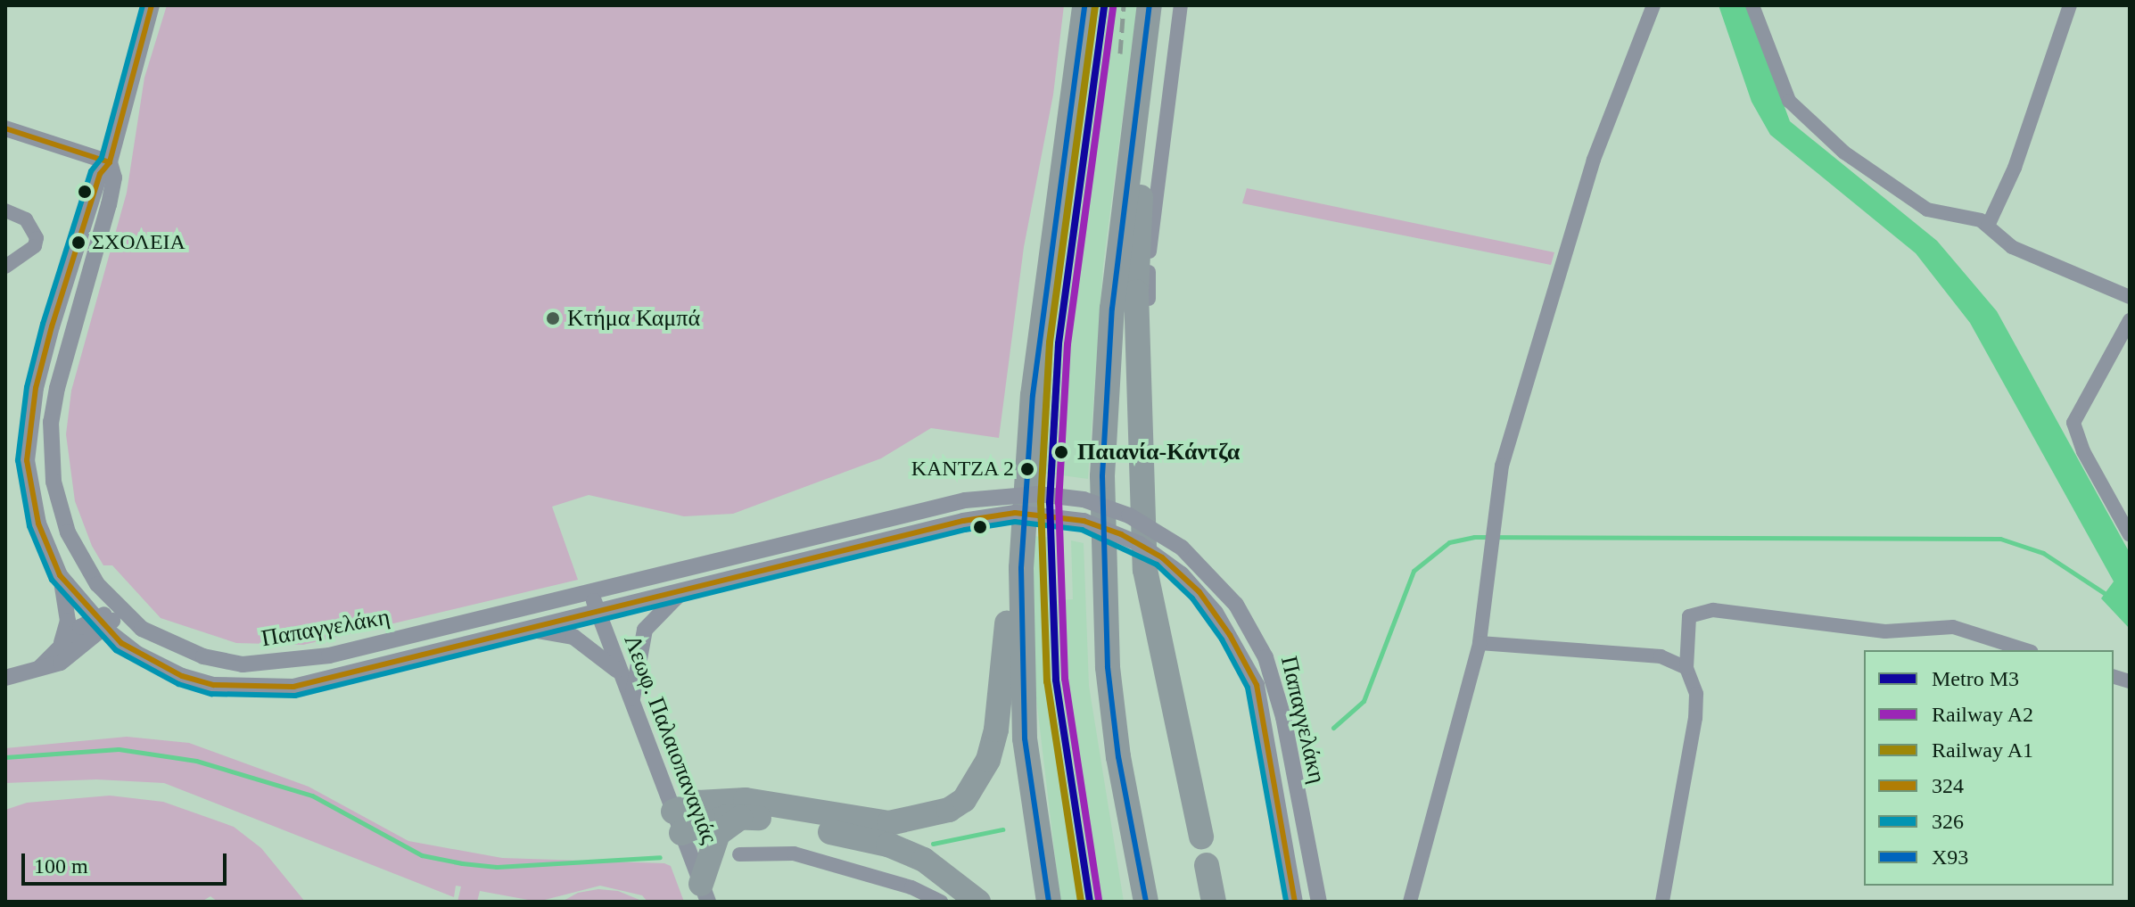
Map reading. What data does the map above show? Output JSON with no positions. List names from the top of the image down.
{
  "streets": {
    "street": ["Παπαγγελάκη", "Λεωφ. Παλαιοπαναγιάς"]
  },
  "crossings": [
    ["Παπαγγελάκη", "Λεωφ. Παλαιοπαναγιάς"]
  ],
  "places": [
    "ΣΧΟΛΕΙΑ",
    "Kτήμα Καμπά",
    "Παιανία-Κάντζα",
    "ΚΑΝΤΖΑ 2"
  ],
  "lines": [
    "metro line Μ3",
    "rail line A1",
    "transit line 324",
    "transit line 326",
    "transit line X93",
    "rail line A2"
  ],
  "legend": [
    "Metro Μ3",
    "Railway A2",
    "Railway A1",
    "324",
    "326",
    "X93"
  ],
  "scale_bar": "100 m"
}
